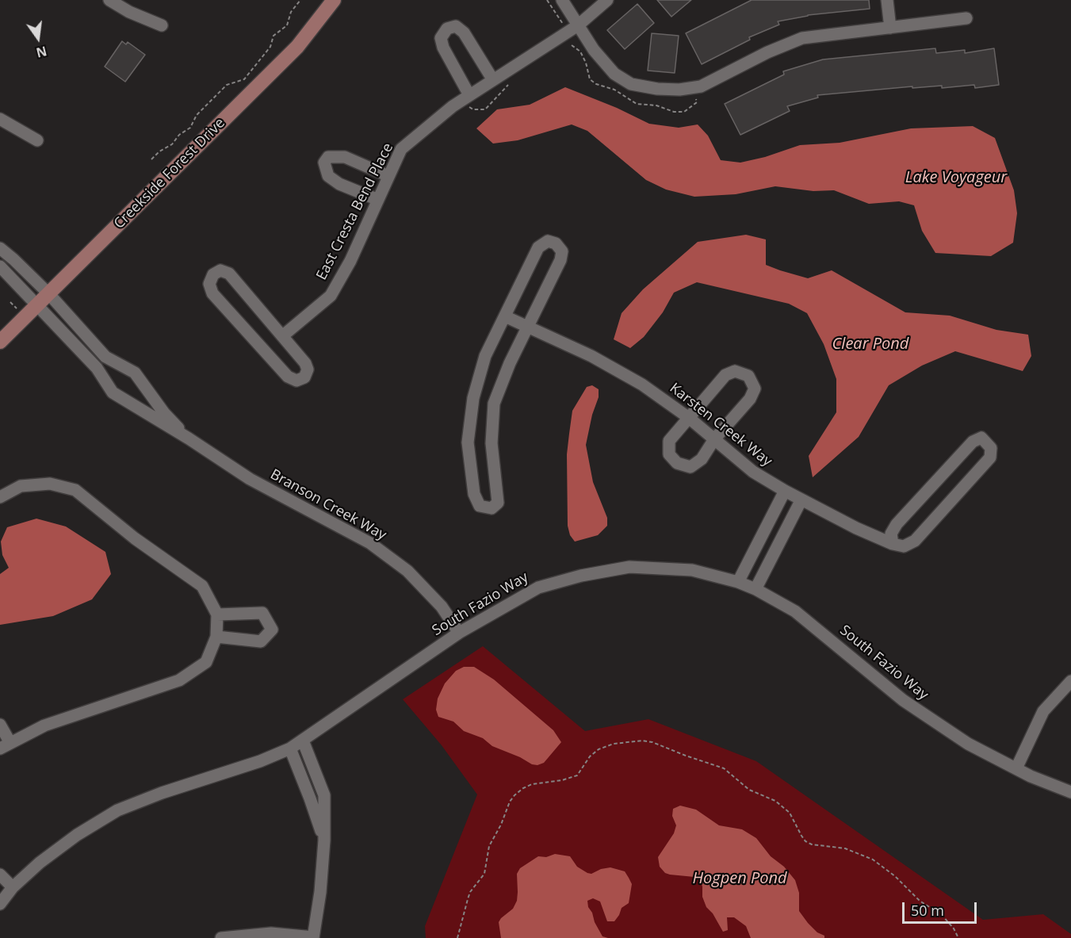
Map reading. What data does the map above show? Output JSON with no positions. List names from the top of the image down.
{
  "streets": {
    "main road": ["Creekside Forest Drive"],
    "street": [
      "East Cresta Bend Place",
      "Karsten Creek Way",
      "Branson Creek Way",
      "South Fazio Way"
    ]
  },
  "crossings": [
    ["Creekside Forest Drive", "Branson Creek Way"],
    ["Branson Creek Way", "South Fazio Way"]
  ],
  "water": ["Lake Voyageur", "Clear Pond", "Hogpen Pond"],
  "scale_bar": "50 m",
  "north": "bottom"
}
